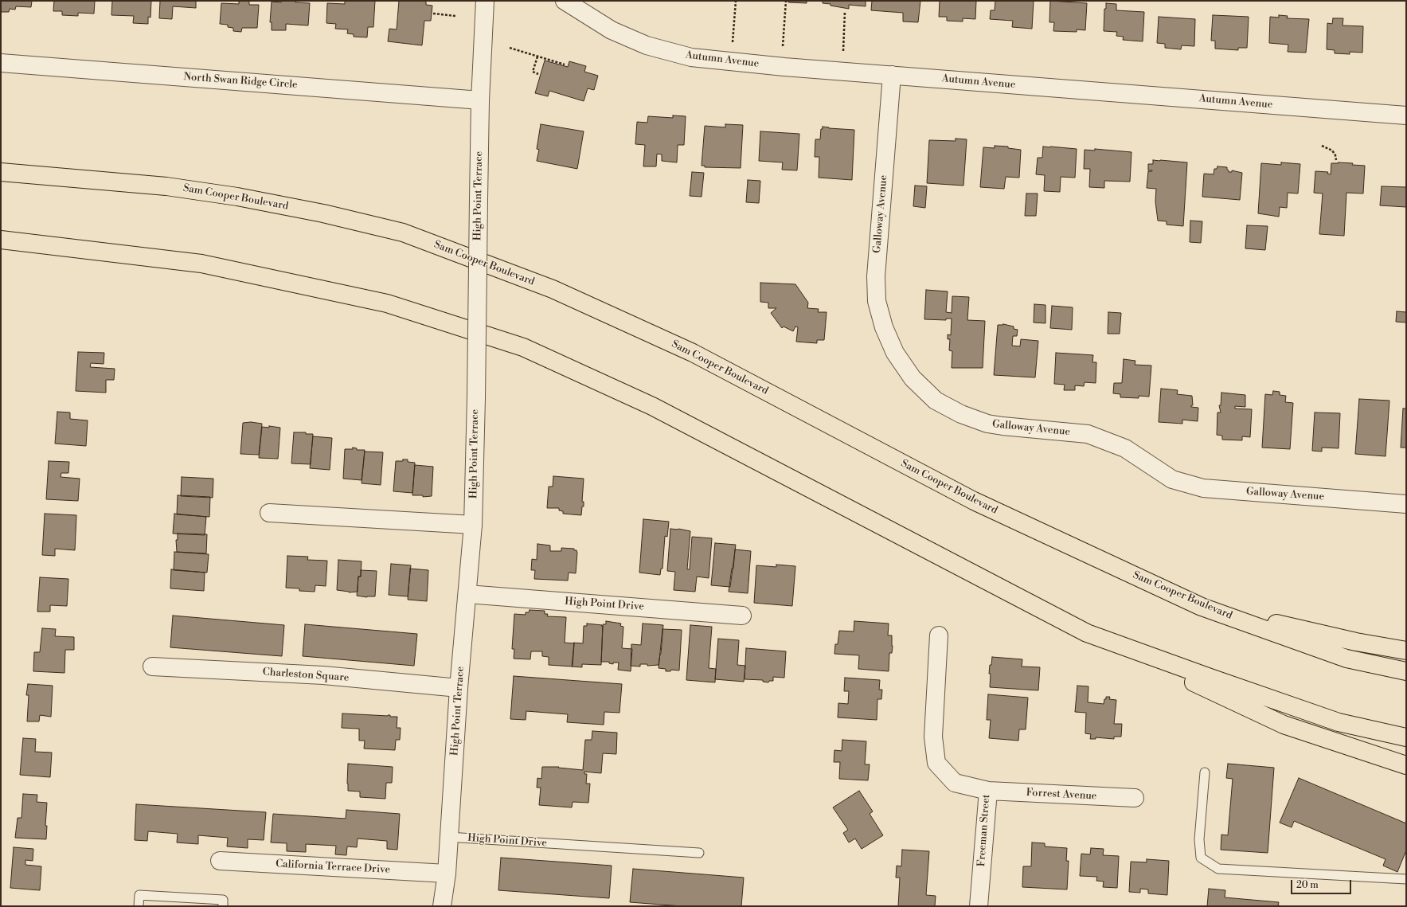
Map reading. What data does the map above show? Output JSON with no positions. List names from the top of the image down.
{
  "streets": {
    "highway": ["Sam Cooper Boulevard"],
    "street": [
      "Autumn Avenue",
      "North Swan Ridge Circle",
      "High Point Terrace",
      "Galloway Avenue",
      "High Point Drive",
      "Charleston Square",
      "Forrest Avenue",
      "Freeman Street",
      "California Terrace Drive"
    ]
  },
  "crossings": [
    ["Autumn Avenue", "Galloway Avenue"],
    ["North Swan Ridge Circle", "High Point Terrace"],
    ["High Point Terrace", "High Point Drive"],
    ["High Point Terrace", "Charleston Square"],
    ["High Point Terrace", "California Terrace Drive"],
    ["Forrest Avenue", "Freeman Street"]
  ],
  "scale_bar": "20 m"
}
